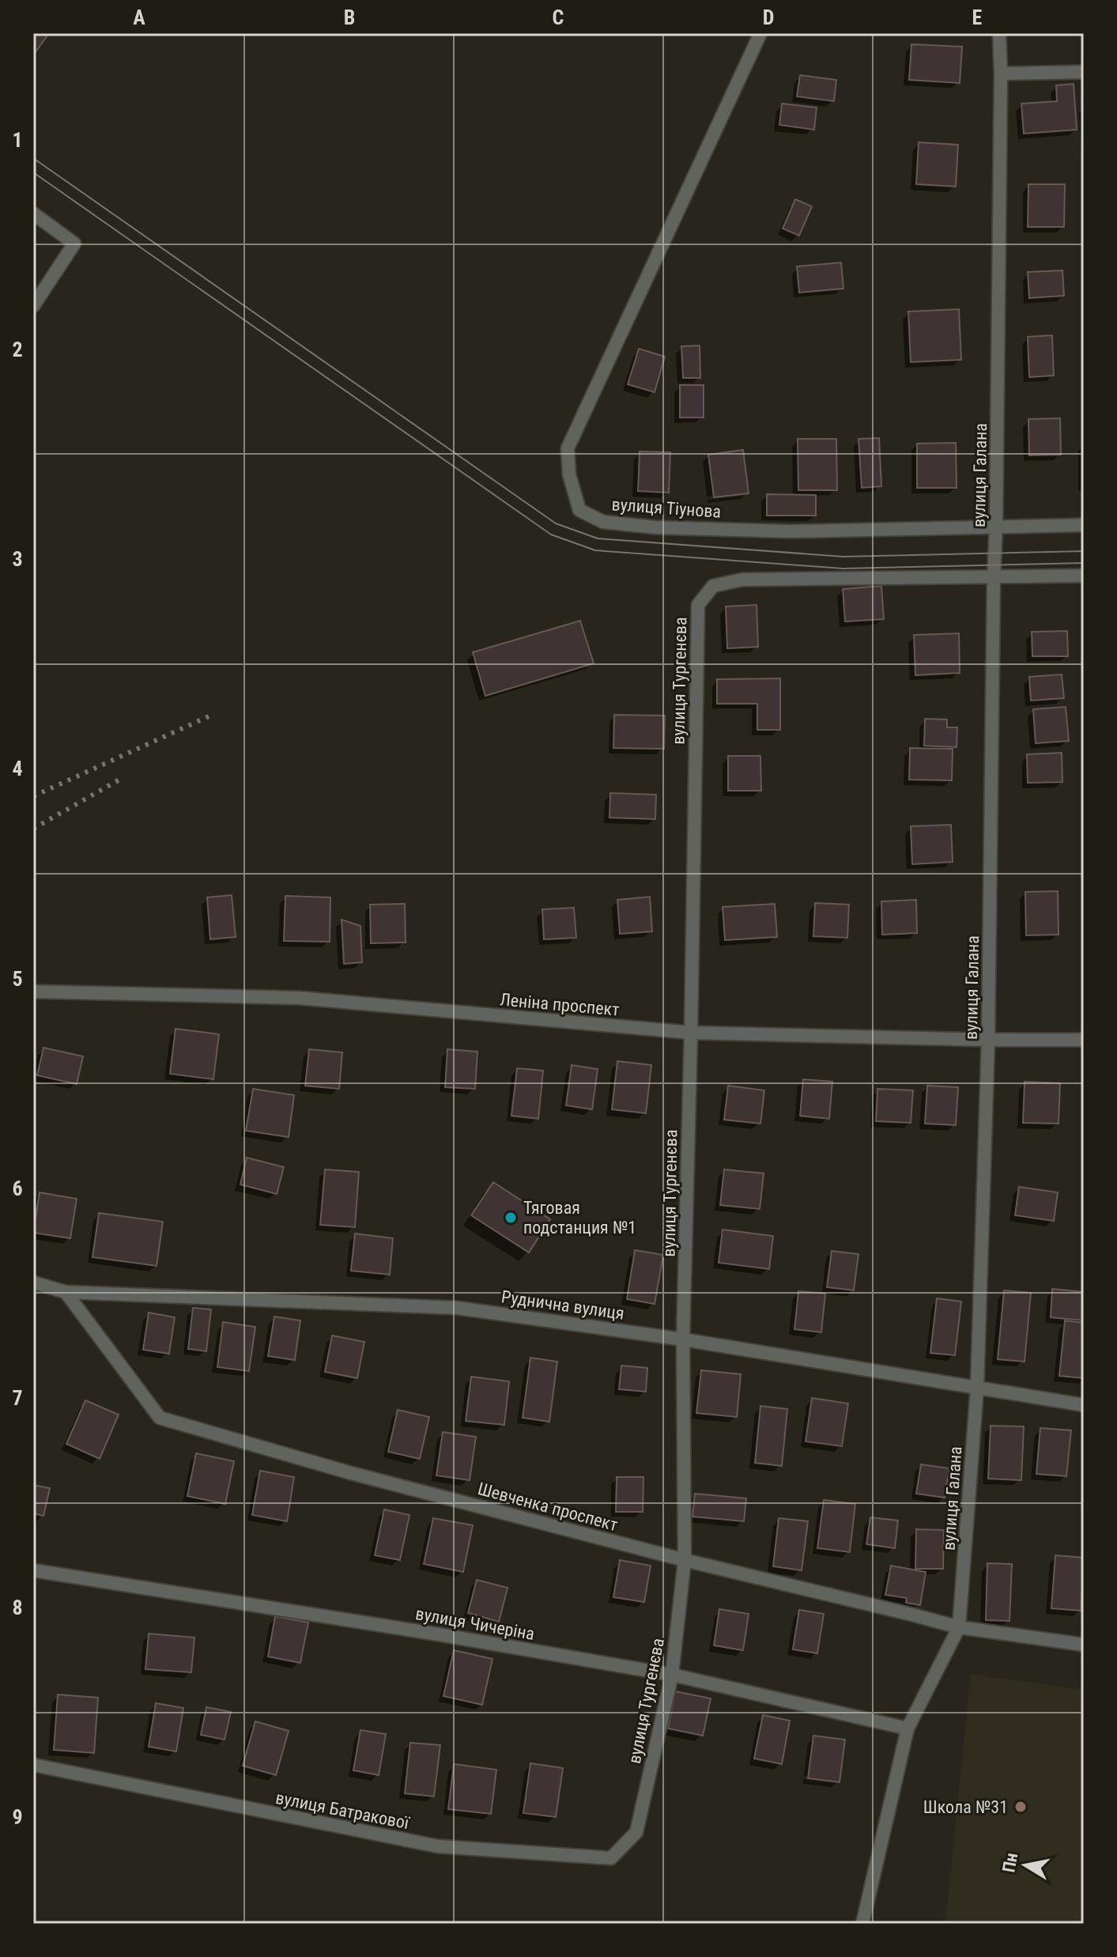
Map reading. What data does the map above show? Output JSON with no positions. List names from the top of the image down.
{
  "streets": {
    "street": [
      "вулиця Галана",
      "вулиця Тіунова",
      "вулиця Тургенєва",
      "Леніна проспект",
      "Руднична вулиця",
      "Шевченка проспект",
      "вулиця Чичеріна",
      "вулиця Батракової"
    ]
  },
  "crossings": [
    ["вулиця Галана", "вулиця Тіунова"],
    ["вулиця Галана", "вулиця Тургенєва"],
    ["вулиця Галана", "Леніна проспект"],
    ["вулиця Галана", "Руднична вулиця"],
    ["вулиця Галана", "Шевченка проспект"],
    ["вулиця Галана", "вулиця Чичеріна"],
    ["вулиця Тургенєва", "Леніна проспект"],
    ["вулиця Тургенєва", "Руднична вулиця"],
    ["вулиця Тургенєва", "Шевченка проспект"],
    ["вулиця Тургенєва", "вулиця Чичеріна"],
    ["вулиця Тургенєва", "вулиця Батракової"],
    ["Руднична вулиця", "Шевченка проспект"]
  ],
  "places": ["Тяговая подстанция №1", "Школа №31"],
  "north": "left",
  "grid": {
    "columns": [
      "A",
      "B",
      "C",
      "D",
      "E"
    ],
    "rows": [
      "1",
      "2",
      "3",
      "4",
      "5",
      "6",
      "7",
      "8",
      "9"
    ]
  }
}
